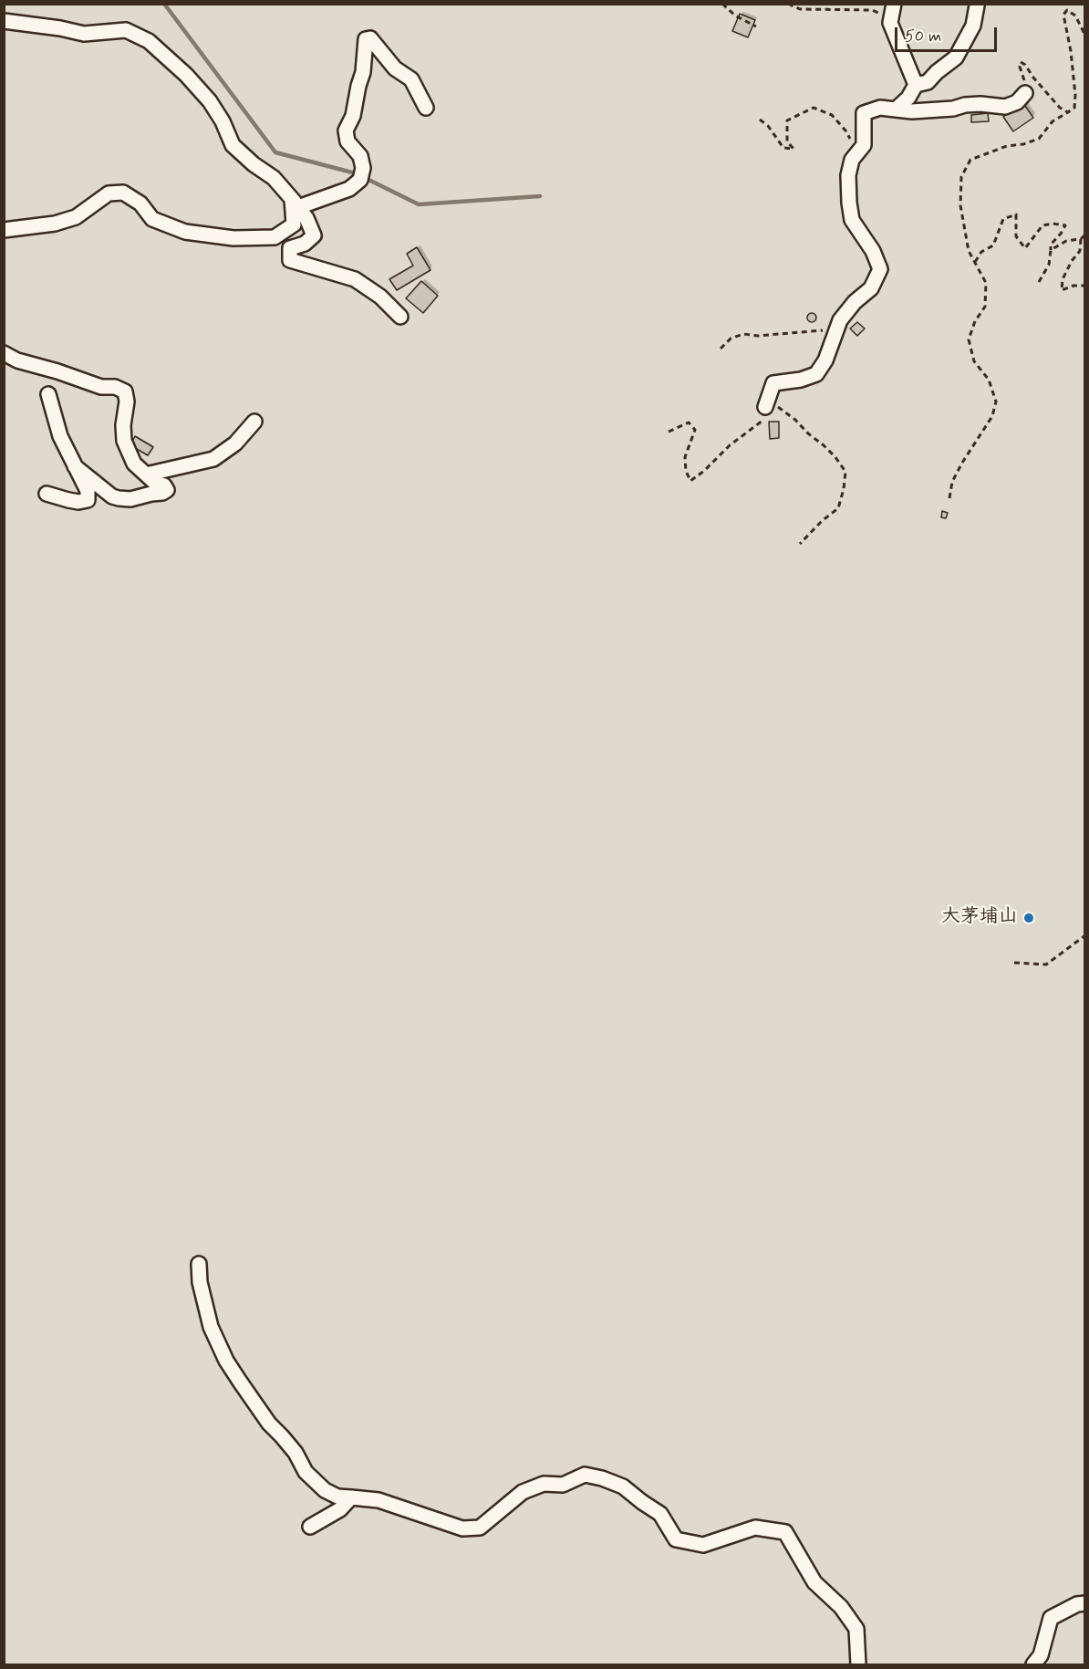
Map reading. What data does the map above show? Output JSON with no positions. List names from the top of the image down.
{
  "places": ["大茅埔山"],
  "scale_bar": "50 m"
}
